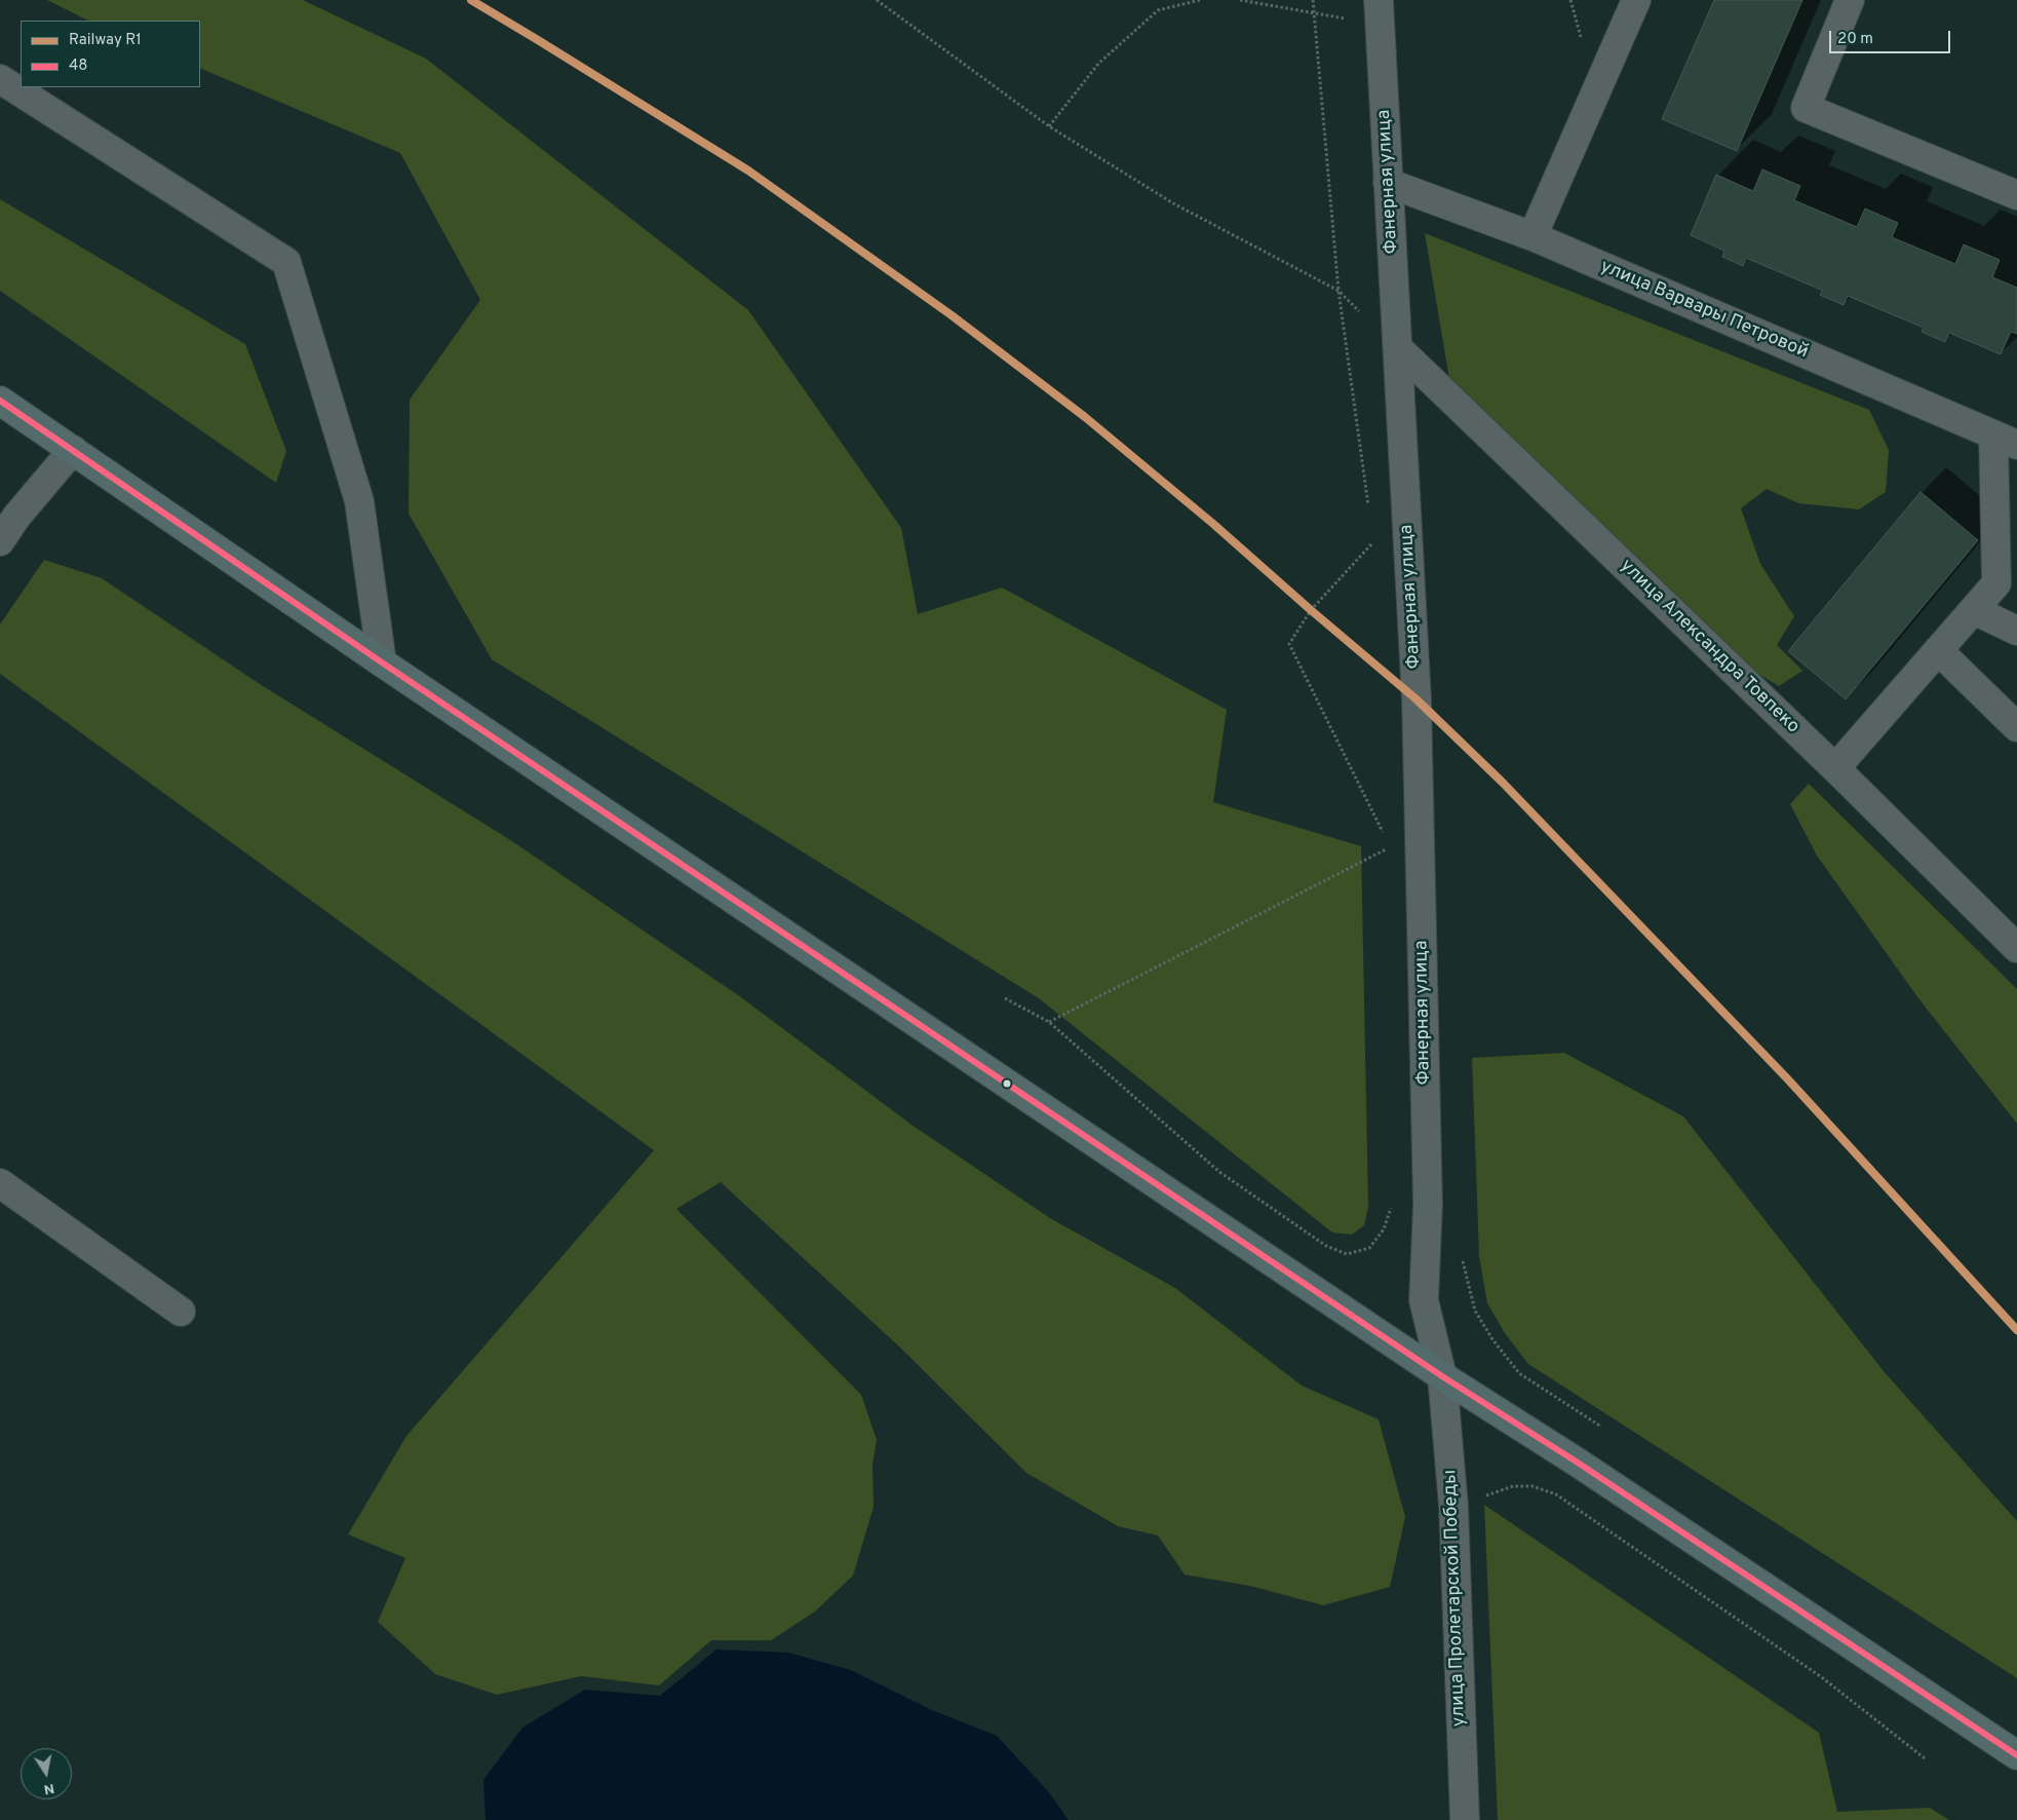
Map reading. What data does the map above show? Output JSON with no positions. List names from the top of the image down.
{
  "streets": {
    "street": [
      "Фанерная улица",
      "улица Варвары Петровой",
      "улица Александра Товпеко",
      "улица Пролетарской Победы"
    ]
  },
  "crossings": [
    ["Фанерная улица", "улица Варвары Петровой"],
    ["Фанерная улица", "улица Александра Товпеко"],
    ["Фанерная улица", "улица Пролетарской Победы"]
  ],
  "lines": ["rail line R1", "transit line 48"],
  "legend": ["Railway R1", "48"],
  "scale_bar": "20 m",
  "north": "bottom"
}
